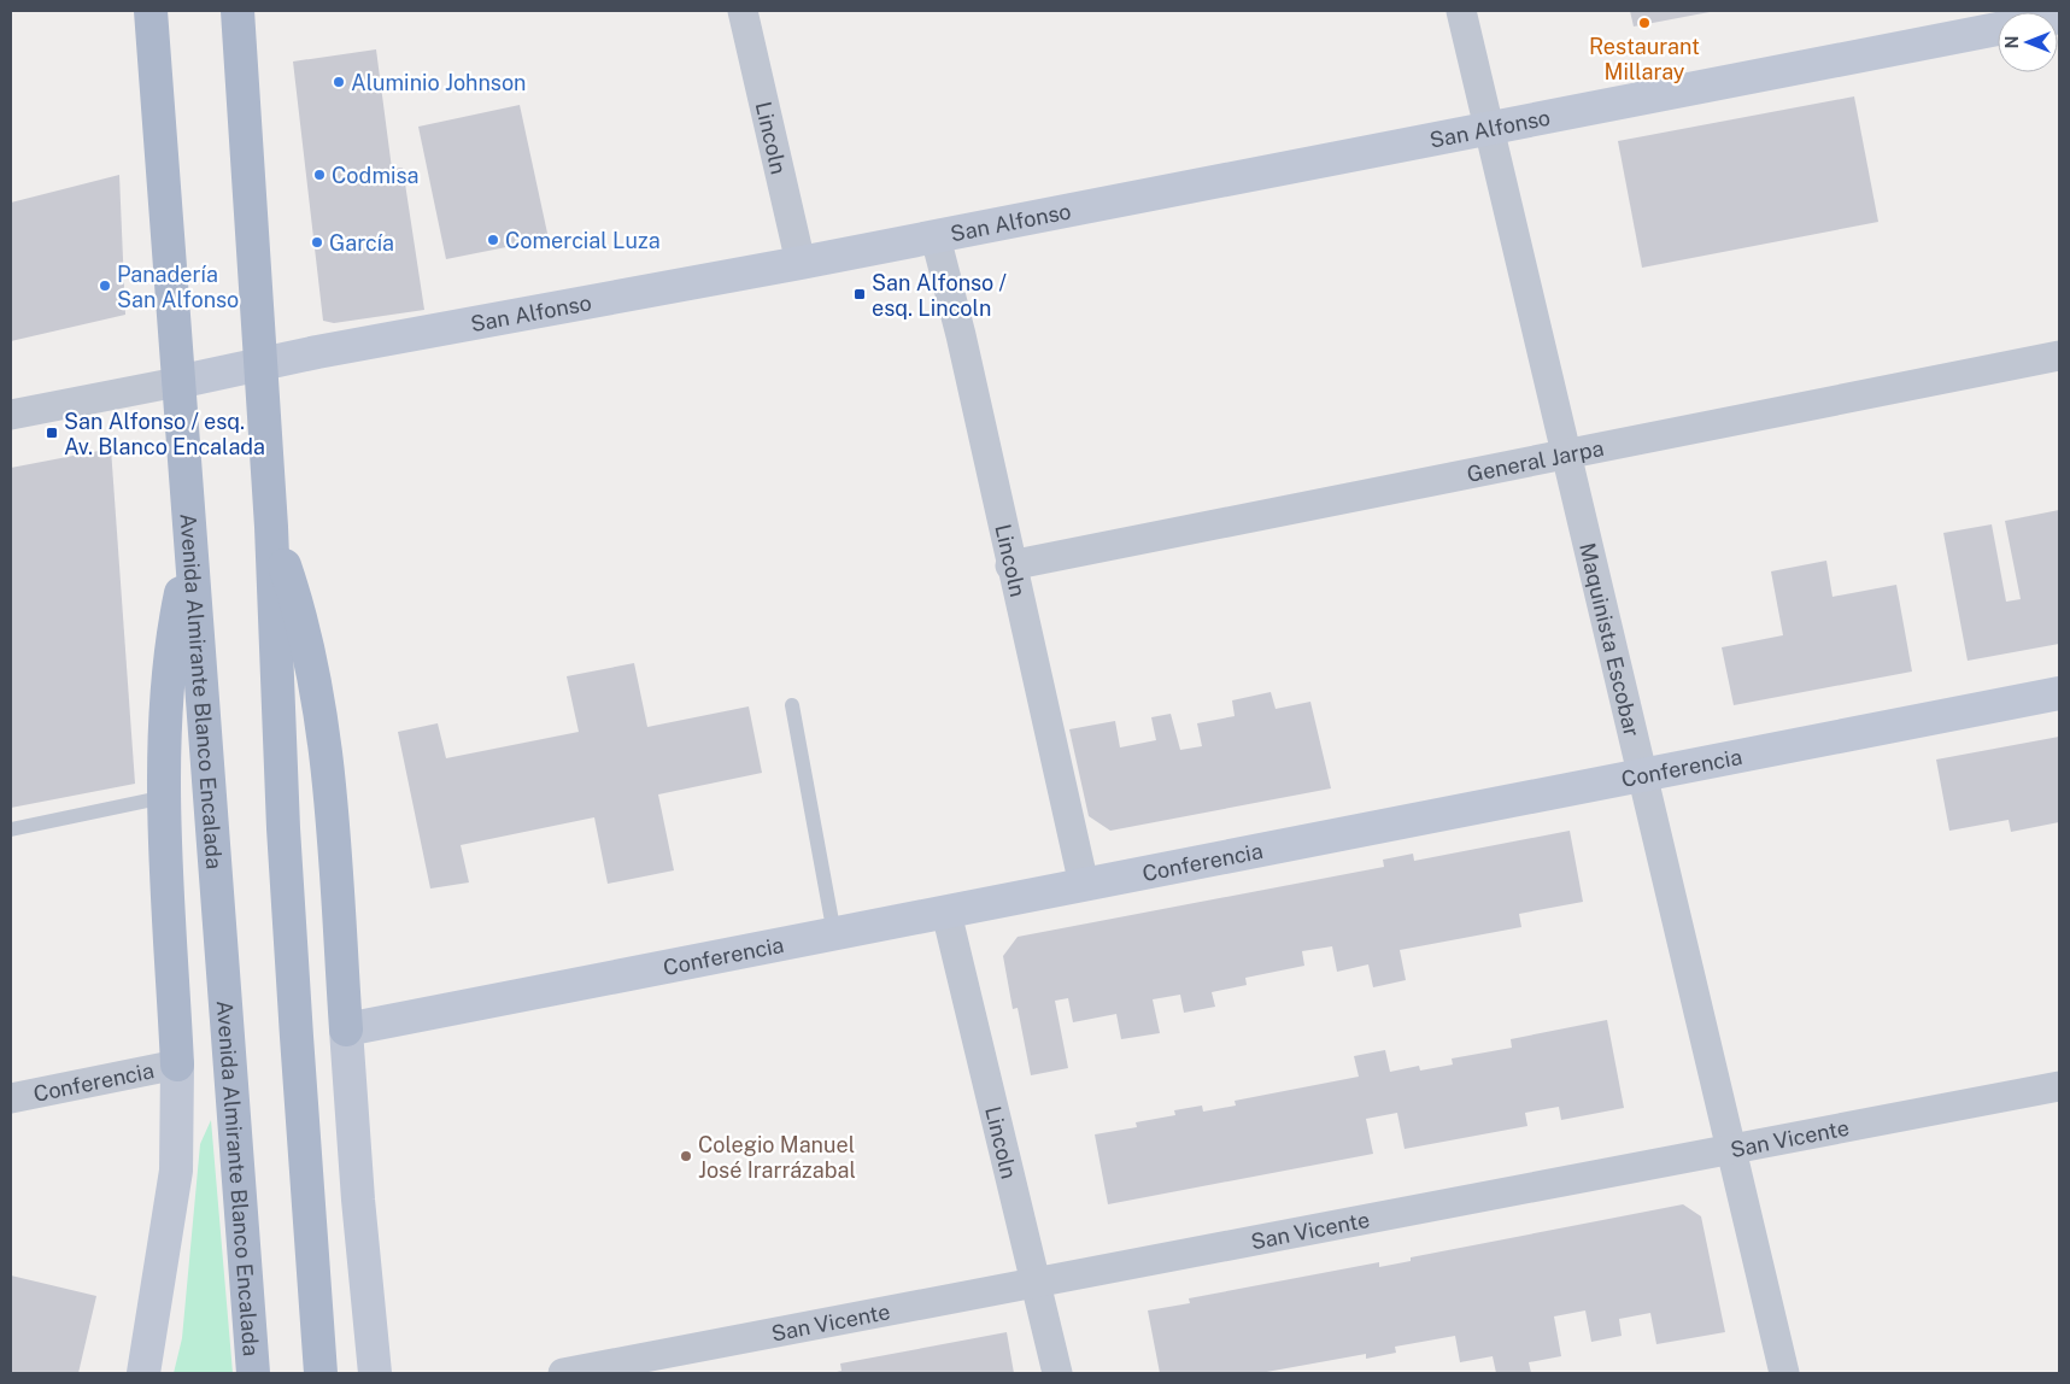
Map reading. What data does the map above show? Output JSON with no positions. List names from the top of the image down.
{
  "streets": {
    "main road": ["Avenida Almirante Blanco Encalada"],
    "street": [
      "San Alfonso",
      "Lincoln",
      "General Jarpa",
      "Maquinista Escobar",
      "Conferencia",
      "San Vicente"
    ]
  },
  "crossings": [
    ["San Alfonso", "Lincoln"],
    ["San Alfonso", "Maquinista Escobar"],
    ["San Alfonso", "Avenida Almirante Blanco Encalada"],
    ["Lincoln", "General Jarpa"],
    ["Lincoln", "Conferencia"],
    ["Lincoln", "San Vicente"],
    ["General Jarpa", "Maquinista Escobar"],
    ["Maquinista Escobar", "Conferencia"],
    ["Maquinista Escobar", "San Vicente"]
  ],
  "places": {
    "other": [
      "Restaurant Millaray",
      "Aluminio Johnson",
      "Codmisa",
      "Comercial Luza",
      "García",
      "Panadería San Alfonso",
      "Colegio Manuel José Irarrázabal"
    ],
    "transit": ["San Alfonso / esq. Lincoln", "San Alfonso / esq. Av. Blanco Encalada"]
  },
  "north": "left"
}
